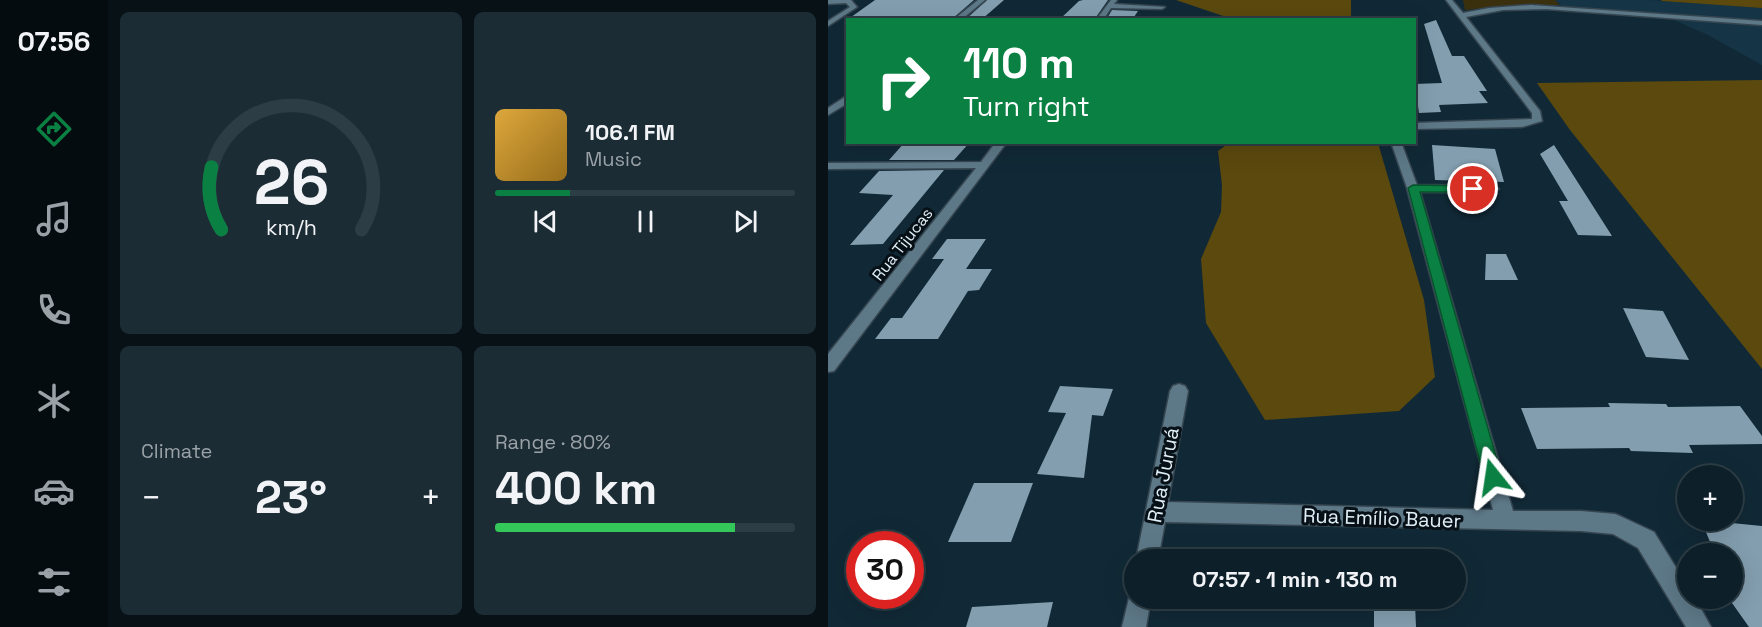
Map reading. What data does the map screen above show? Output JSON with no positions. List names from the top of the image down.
{
  "streets": {
    "street": ["Rua Tijucas", "Rua Juruá", "Rua Emílio Bauer"]
  },
  "crossings": [
    ["Rua Juruá", "Rua Emílio Bauer"]
  ],
  "page": {
    "tabs": "07:56",
    "turn": ["110 m", "Turn right"],
    "song": ["106.1 FM", "Music"],
    "tile": [
      "Climate",
      ["Range · 80%", "400 km"]
    ],
    "map_buttons": ["+", "−"],
    "heat": ["−", "23°", "+"],
    "limit": "30",
    "trip": "07:57 · 1 min · 130 m",
    "gauge": ["26", "km/h"]
  }
}
